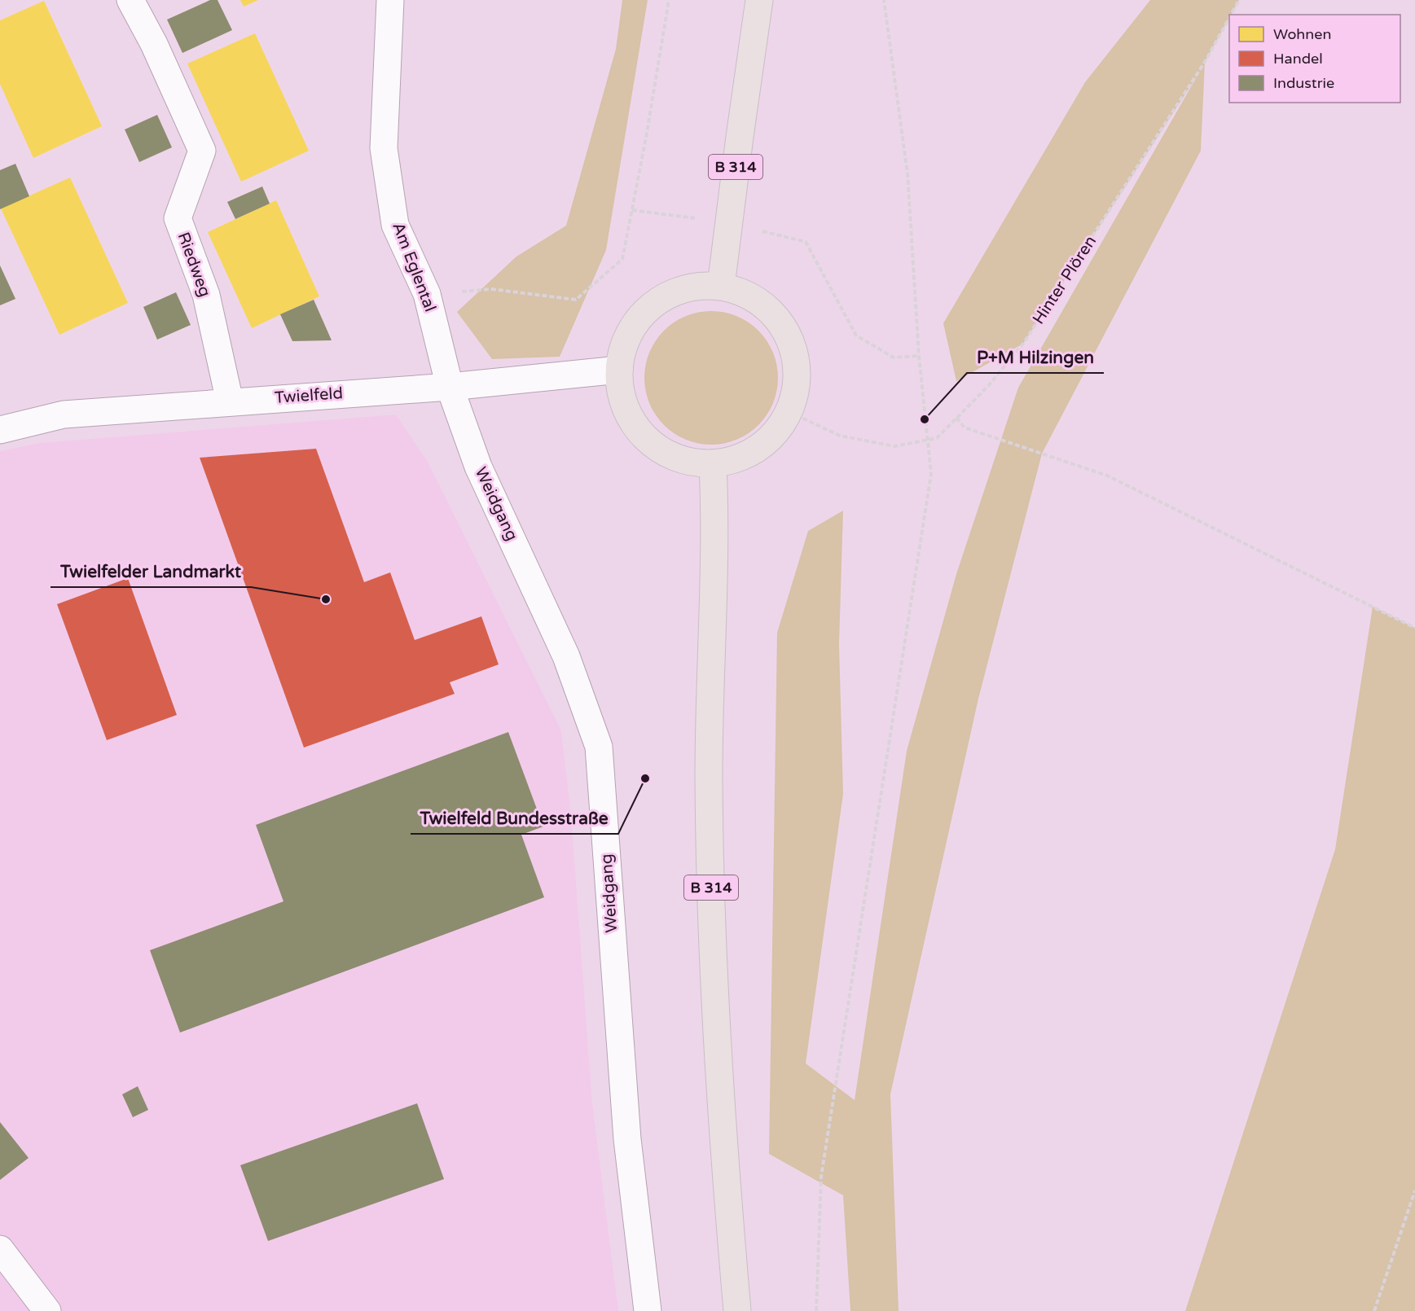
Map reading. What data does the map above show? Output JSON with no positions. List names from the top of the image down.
{
  "streets": {
    "main road": ["B 314"],
    "street": [
      "Riedweg",
      "Am Eglental",
      "Twielfeld",
      "Weidgang"
    ],
    "path": ["Hinter Plören"]
  },
  "crossings": [
    ["Riedweg", "Twielfeld"],
    ["Am Eglental", "Twielfeld"],
    ["Am Eglental", "Weidgang"],
    ["Twielfeld", "Weidgang"]
  ],
  "places": ["P+M Hilzingen", "Twielfelder Landmarkt", "Twielfeld Bundesstraße"],
  "legend": ["Wohnen", "Handel", "Industrie"]
}
